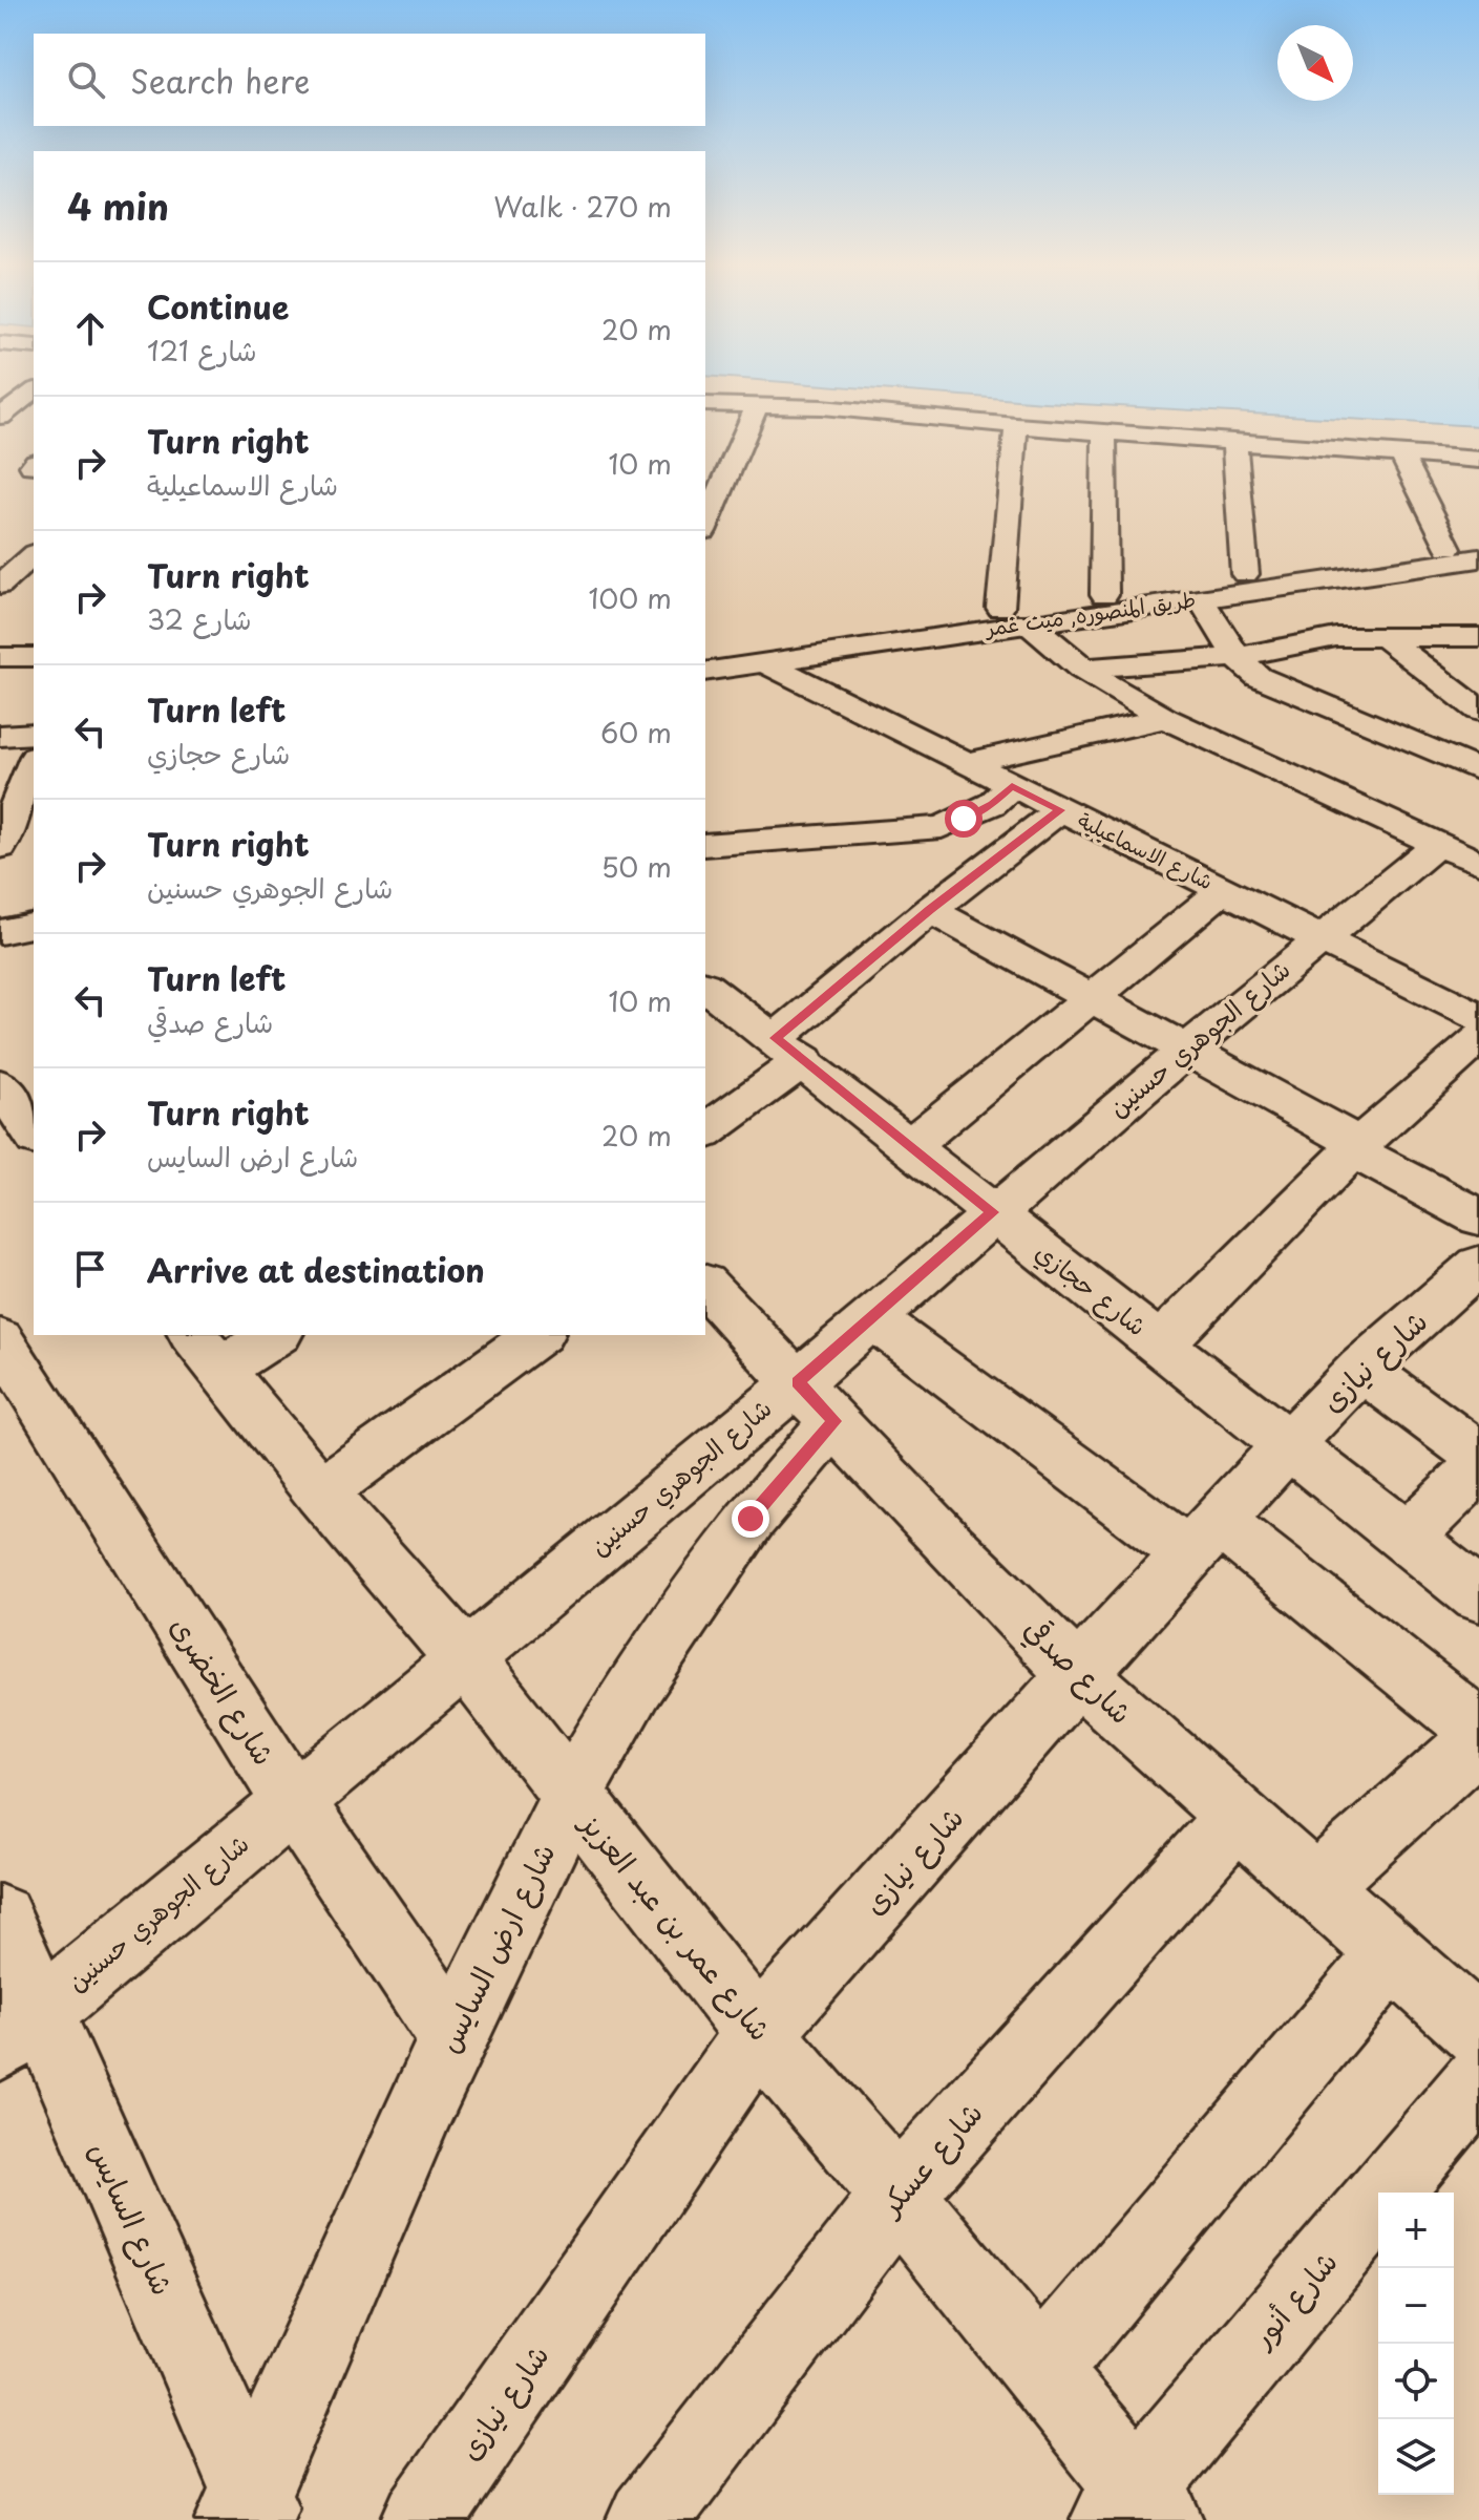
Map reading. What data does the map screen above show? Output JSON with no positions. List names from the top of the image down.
{
  "streets": {
    "street": [
      "طريق المنصوره, ميت غمر",
      "شارع الاسماعيلية",
      "شارع الجوهري حسنين",
      "شارع حجازي",
      "شارع نيازى",
      "شارع صدقي",
      "شارع الخضرى",
      "شارع عمر بن عبد العزيز",
      "شارع ارض السايس",
      "شارع عسكر",
      "شارع السايس",
      "شارع أنور"
    ]
  },
  "crossings": [
    ["طريق المنصوره, ميت غمر", "شارع الاسماعيلية"],
    ["شارع الاسماعيلية", "شارع الجوهري حسنين"],
    ["شارع الجوهري حسنين", "شارع حجازي"],
    ["شارع الجوهري حسنين", "شارع صدقي"],
    ["شارع الجوهري حسنين", "شارع الخضرى"],
    ["شارع الجوهري حسنين", "شارع عمر بن عبد العزيز"],
    ["شارع الجوهري حسنين", "شارع ارض السايس"],
    ["شارع الجوهري حسنين", "شارع السايس"],
    ["شارع حجازي", "شارع نيازى"],
    ["شارع نيازى", "شارع صدقي"],
    ["شارع نيازى", "شارع عمر بن عبد العزيز"],
    ["شارع صدقي", "شارع ارض السايس"],
    ["شارع صدقي", "شارع عسكر"],
    ["شارع الخضرى", "شارع ارض السايس"],
    ["شارع عمر بن عبد العزيز", "شارع ارض السايس"],
    ["شارع عمر بن عبد العزيز", "شارع عسكر"],
    ["شارع عمر بن عبد العزيز", "شارع أنور"],
    ["شارع ارض السايس", "شارع السايس"]
  ],
  "north": "bottom right",
  "page": {
    "search": "Search here",
    "heading": ["4 min", "Walk · 270 m"],
    "list": [
      ["Continue", "شارع 121", "20 m"],
      ["Turn right", "شارع الاسماعيلية", "10 m"],
      ["Turn right", "شارع 32", "100 m"],
      ["Turn left", "شارع حجازي", "60 m"],
      ["Turn right", "شارع الجوهري حسنين", "50 m"],
      ["Turn left", "شارع صدقي", "10 m"],
      ["Turn right", "شارع ارض السايس", "20 m"],
      "Arrive at destination"
    ],
    "map_buttons": ["+", "−"]
  }
}
